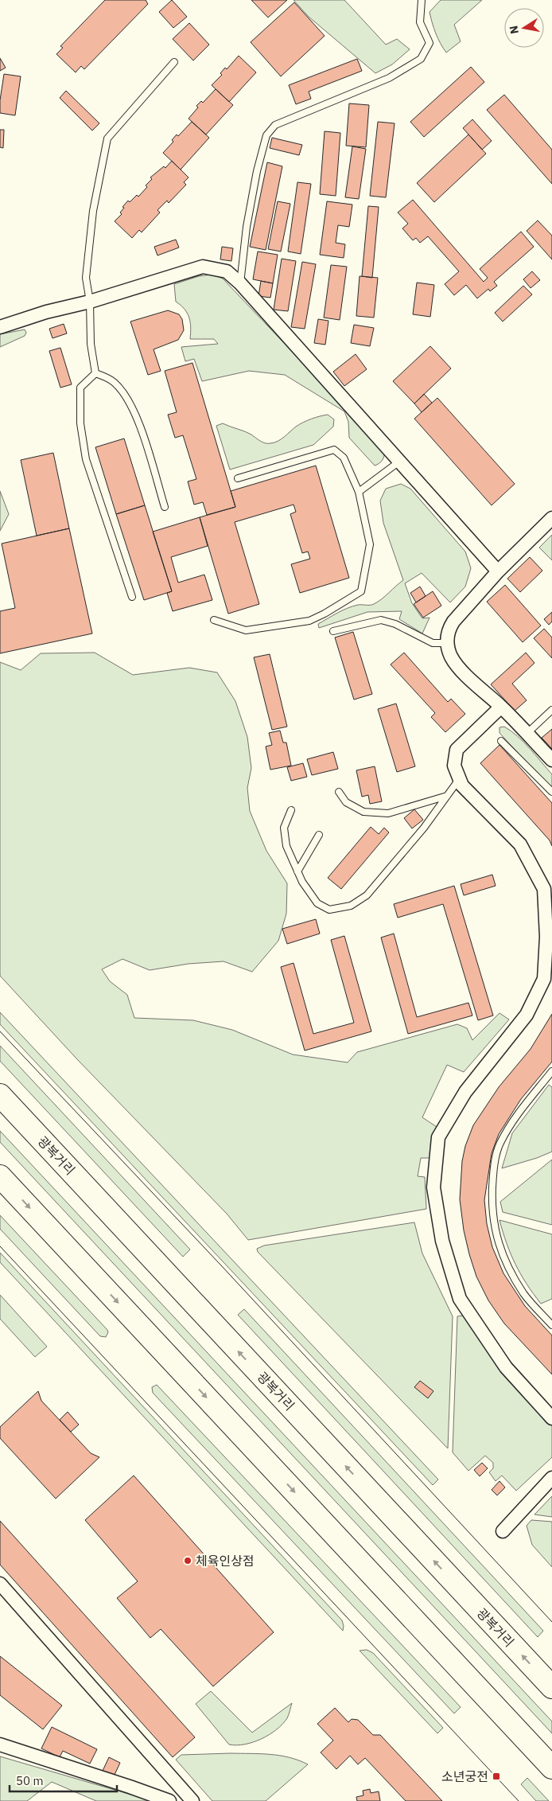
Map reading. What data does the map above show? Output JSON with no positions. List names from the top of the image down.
{
  "streets": {
    "highway": ["광복거리"]
  },
  "places": {
    "other": ["체육인상점"],
    "transit": ["소년궁전"]
  },
  "scale_bar": "50 m",
  "north": "left"
}
